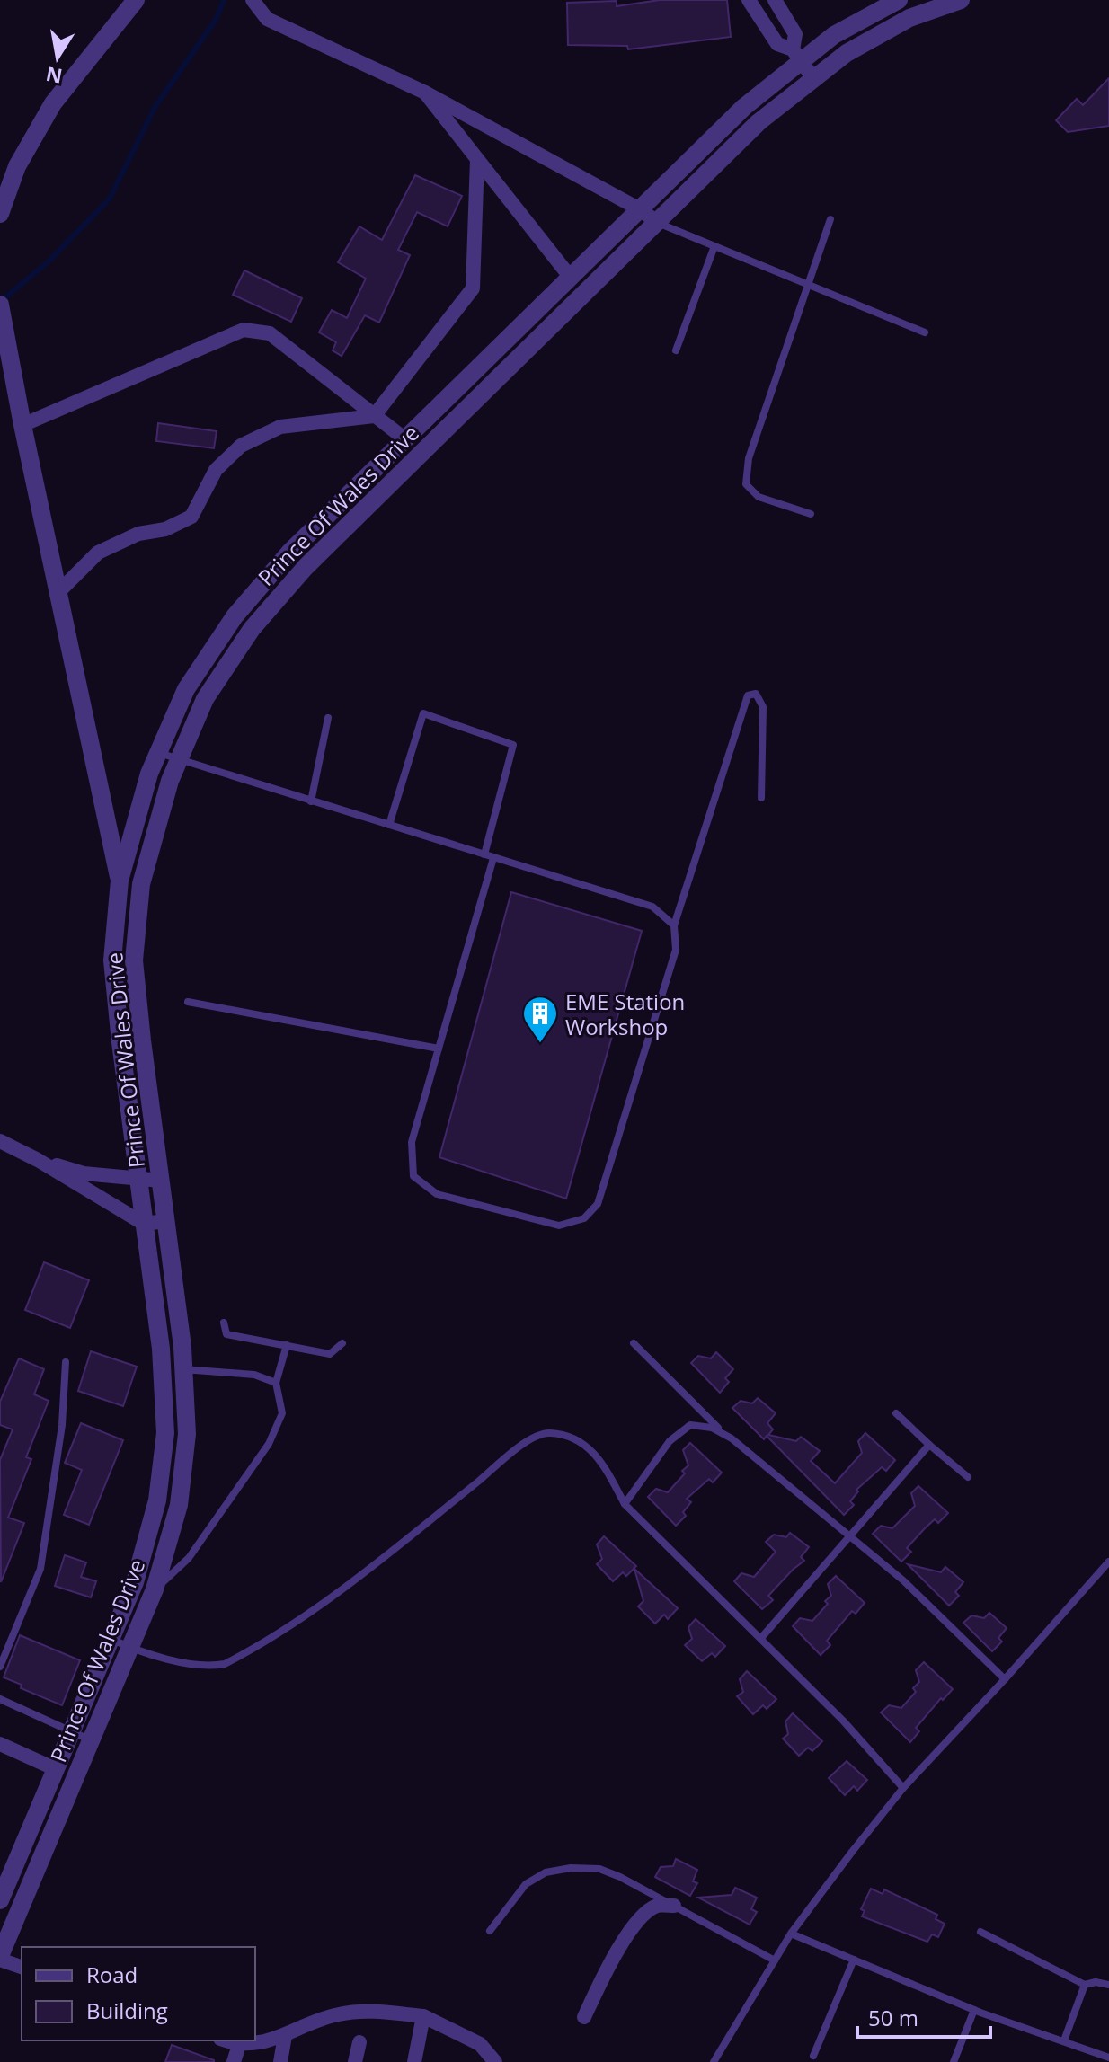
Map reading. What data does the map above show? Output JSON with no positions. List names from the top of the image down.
{
  "streets": {
    "street": ["Prince Of Wales Drive"]
  },
  "places": {
    "building": ["EME Station Workshop"]
  },
  "legend": ["Road", "Building"],
  "scale_bar": "50 m",
  "north": "bottom"
}
